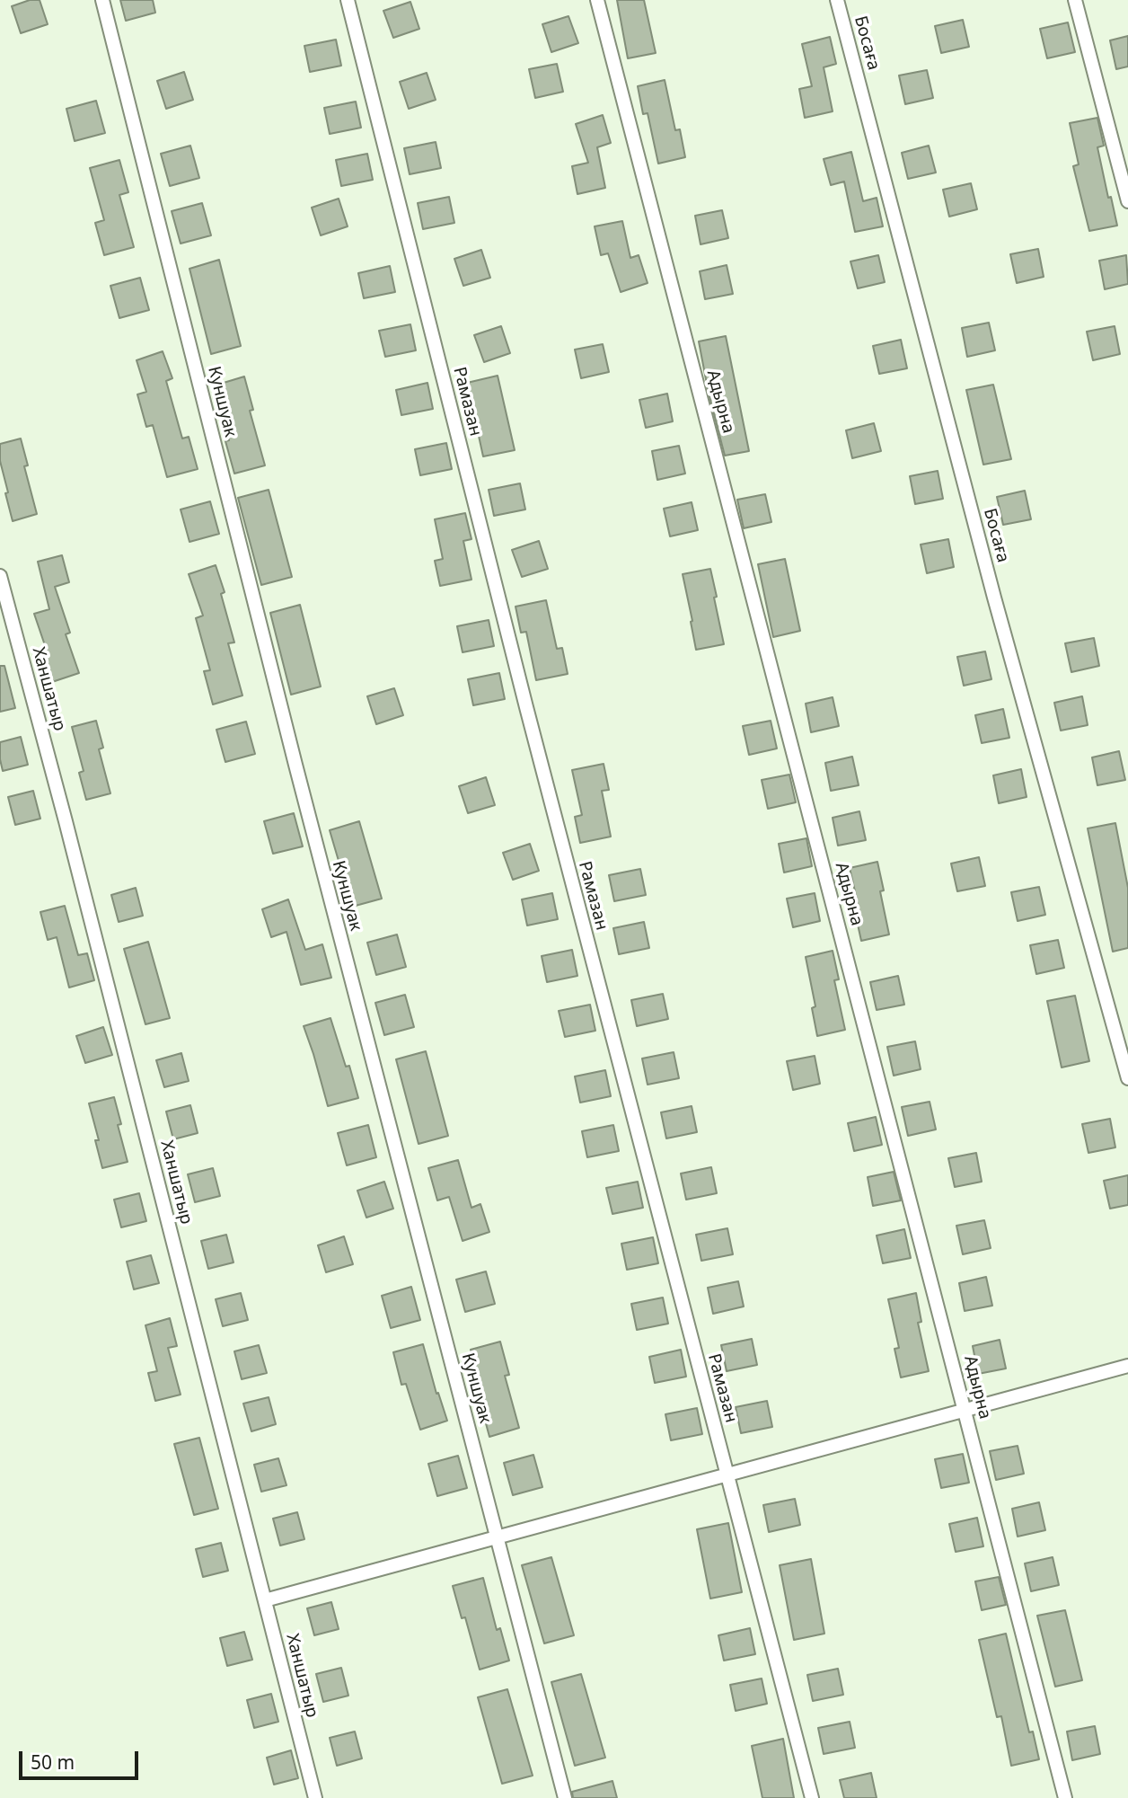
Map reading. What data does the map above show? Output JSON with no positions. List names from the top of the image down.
{
  "streets": {
    "street": [
      "Босаға",
      "Куншуак",
      "Рамазан",
      "Адырна",
      "Ханшатыр"
    ]
  },
  "scale_bar": "50 m"
}
